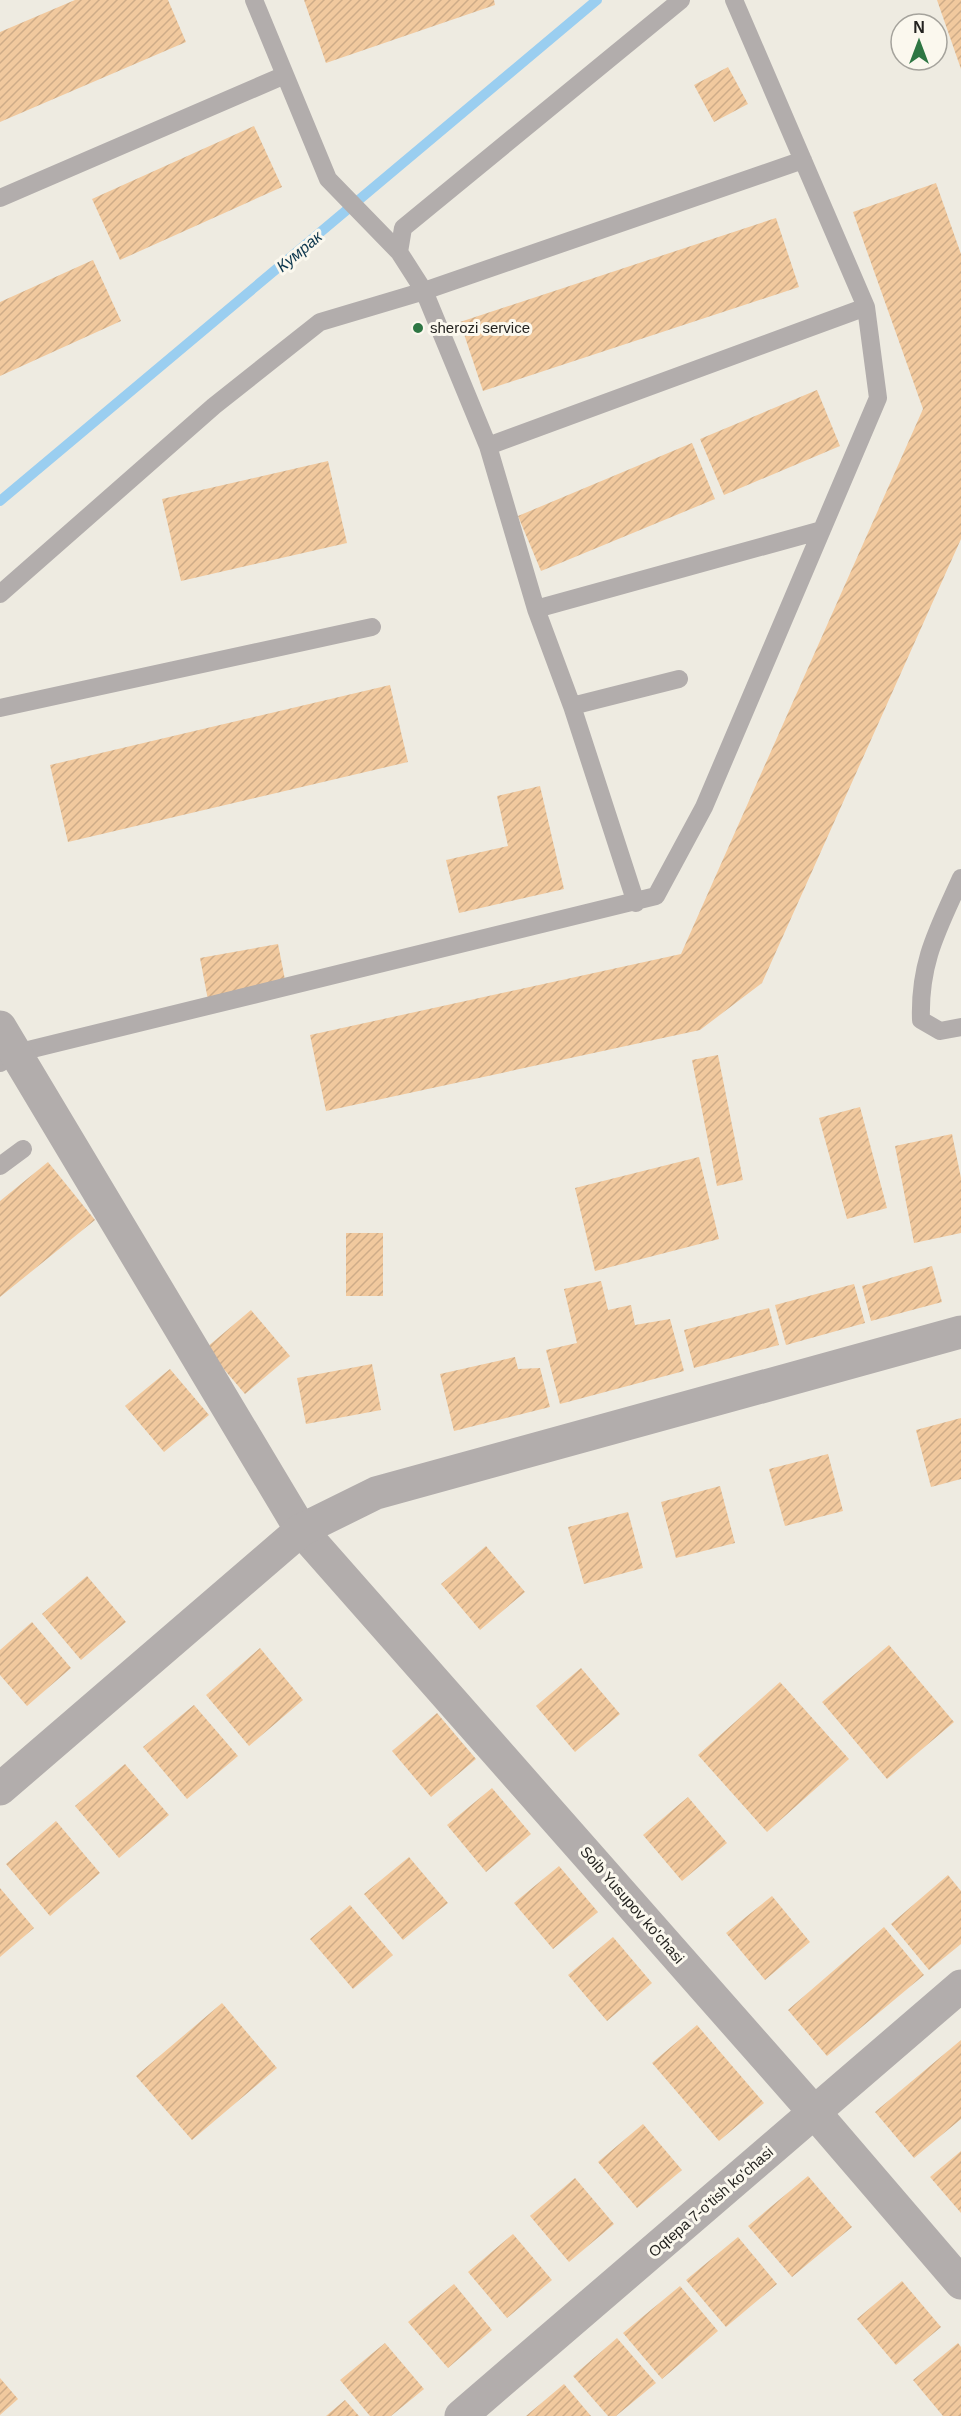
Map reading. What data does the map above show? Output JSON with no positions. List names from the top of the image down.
{
  "streets": {
    "street": ["Soib Yusupov ko'chasi", "Oqtepa 7-o'tish ko'chasi"]
  },
  "crossings": [
    ["Soib Yusupov ko'chasi", "Oqtepa 7-o'tish ko'chasi"]
  ],
  "water": ["Кумрак"],
  "places": ["sherozi service"],
  "north": "top"
}
